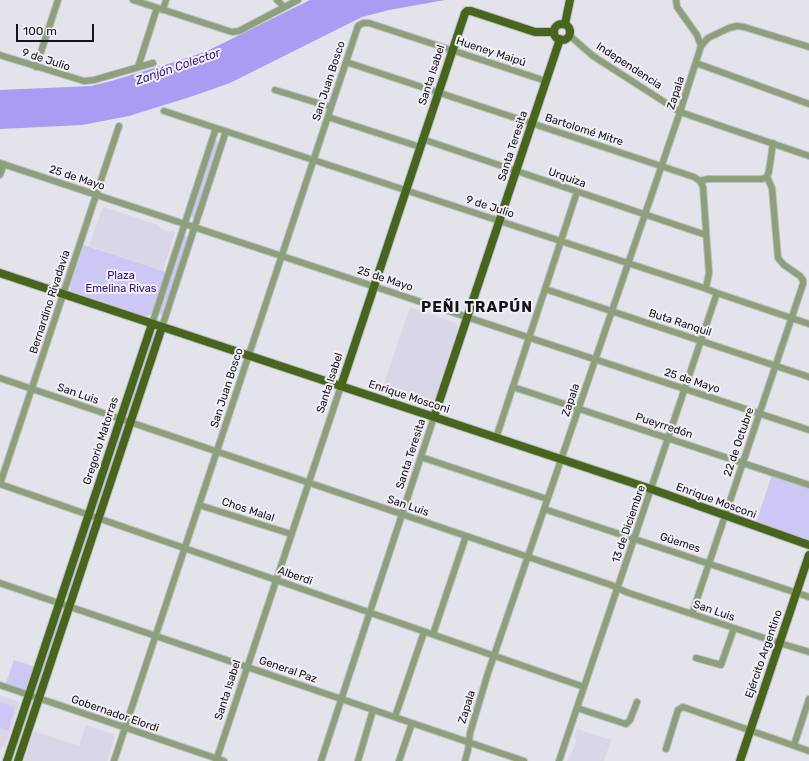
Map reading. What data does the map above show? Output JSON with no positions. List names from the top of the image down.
{
  "streets": {
    "main road": [
      "Santa Isabel",
      "Santa Teresita",
      "Enrique Mosconi",
      "Gregorio Matorras",
      "Ejército Argentino"
    ],
    "street": [
      "Hueney Maipú",
      "9 de Julio",
      "Independencia",
      "San Juan Bosco",
      "Zapala",
      "Bartolomé Mitre",
      "25 de Mayo",
      "Urquiza",
      "Bernardino Rivadavia",
      "Buta Ranquil",
      "San Luis",
      "Pueyrredón",
      "22 de Octubre",
      "Chos Malal",
      "13 de Diciembre",
      "Güemes",
      "Alberdi",
      "General Paz",
      "Gobernador Elordi"
    ]
  },
  "crossings": [
    ["Hueney Maipú", "Santa Isabel"],
    ["Hueney Maipú", "San Juan Bosco"],
    ["Hueney Maipú", "Santa Teresita"],
    ["9 de Julio", "Santa Isabel"],
    ["9 de Julio", "San Juan Bosco"],
    ["9 de Julio", "Zapala"],
    ["9 de Julio", "Santa Teresita"],
    ["9 de Julio", "Gregorio Matorras"],
    ["9 de Julio", "22 de Octubre"],
    ["9 de Julio", "13 de Diciembre"],
    ["Independencia", "Santa Isabel"],
    ["Independencia", "Zapala"],
    ["Independencia", "Santa Teresita"],
    ["Santa Isabel", "Bartolomé Mitre"],
    ["Santa Isabel", "Santa Teresita"],
    ["Santa Isabel", "25 de Mayo"],
    ["Santa Isabel", "Urquiza"],
    ["Santa Isabel", "San Luis"],
    ["Santa Isabel", "Enrique Mosconi"],
    ["Santa Isabel", "Chos Malal"],
    ["Santa Isabel", "Alberdi"],
    ["Santa Isabel", "General Paz"],
    ["Santa Isabel", "Gobernador Elordi"],
    ["San Juan Bosco", "Bartolomé Mitre"],
    ["San Juan Bosco", "25 de Mayo"],
    ["San Juan Bosco", "Urquiza"],
    ["San Juan Bosco", "San Luis"],
    ["San Juan Bosco", "Enrique Mosconi"],
    ["San Juan Bosco", "Chos Malal"],
    ["San Juan Bosco", "Alberdi"],
    ["San Juan Bosco", "General Paz"],
    ["San Juan Bosco", "Gobernador Elordi"],
    ["Zapala", "Bartolomé Mitre"],
    ["Zapala", "25 de Mayo"],
    ["Zapala", "Urquiza"],
    ["Zapala", "Buta Ranquil"],
    ["Zapala", "San Luis"],
    ["Zapala", "Enrique Mosconi"],
    ["Zapala", "Pueyrredón"],
    ["Zapala", "Güemes"],
    ["Zapala", "Alberdi"],
    ["Zapala", "General Paz"],
    ["Bartolomé Mitre", "Santa Teresita"],
    ["Santa Teresita", "25 de Mayo"],
    ["Santa Teresita", "Urquiza"],
    ["Santa Teresita", "San Luis"],
    ["Santa Teresita", "Enrique Mosconi"],
    ["Santa Teresita", "Alberdi"],
    ["Santa Teresita", "General Paz"],
    ["25 de Mayo", "Bernardino Rivadavia"],
    ["25 de Mayo", "Gregorio Matorras"],
    ["25 de Mayo", "22 de Octubre"],
    ["25 de Mayo", "13 de Diciembre"],
    ["Bernardino Rivadavia", "San Luis"],
    ["Bernardino Rivadavia", "Enrique Mosconi"],
    ["Bernardino Rivadavia", "Alberdi"],
    ["Buta Ranquil", "22 de Octubre"],
    ["Buta Ranquil", "13 de Diciembre"],
    ["San Luis", "Gregorio Matorras"],
    ["San Luis", "22 de Octubre"],
    ["San Luis", "13 de Diciembre"],
    ["San Luis", "Ejército Argentino"],
    ["Enrique Mosconi", "Gregorio Matorras"],
    ["Enrique Mosconi", "22 de Octubre"],
    ["Enrique Mosconi", "13 de Diciembre"],
    ["Pueyrredón", "22 de Octubre"],
    ["Pueyrredón", "13 de Diciembre"],
    ["Gregorio Matorras", "Alberdi"],
    ["Gregorio Matorras", "General Paz"],
    ["Gregorio Matorras", "Gobernador Elordi"],
    ["22 de Octubre", "Güemes"],
    ["13 de Diciembre", "Güemes"],
    ["13 de Diciembre", "Alberdi"],
    ["Güemes", "Ejército Argentino"]
  ],
  "districts": ["PEÑI TRAPÚN"],
  "water": ["Zanjón Colector"],
  "parks": ["Plaza Emelina Rivas"],
  "scale_bar": "100 m"
}
